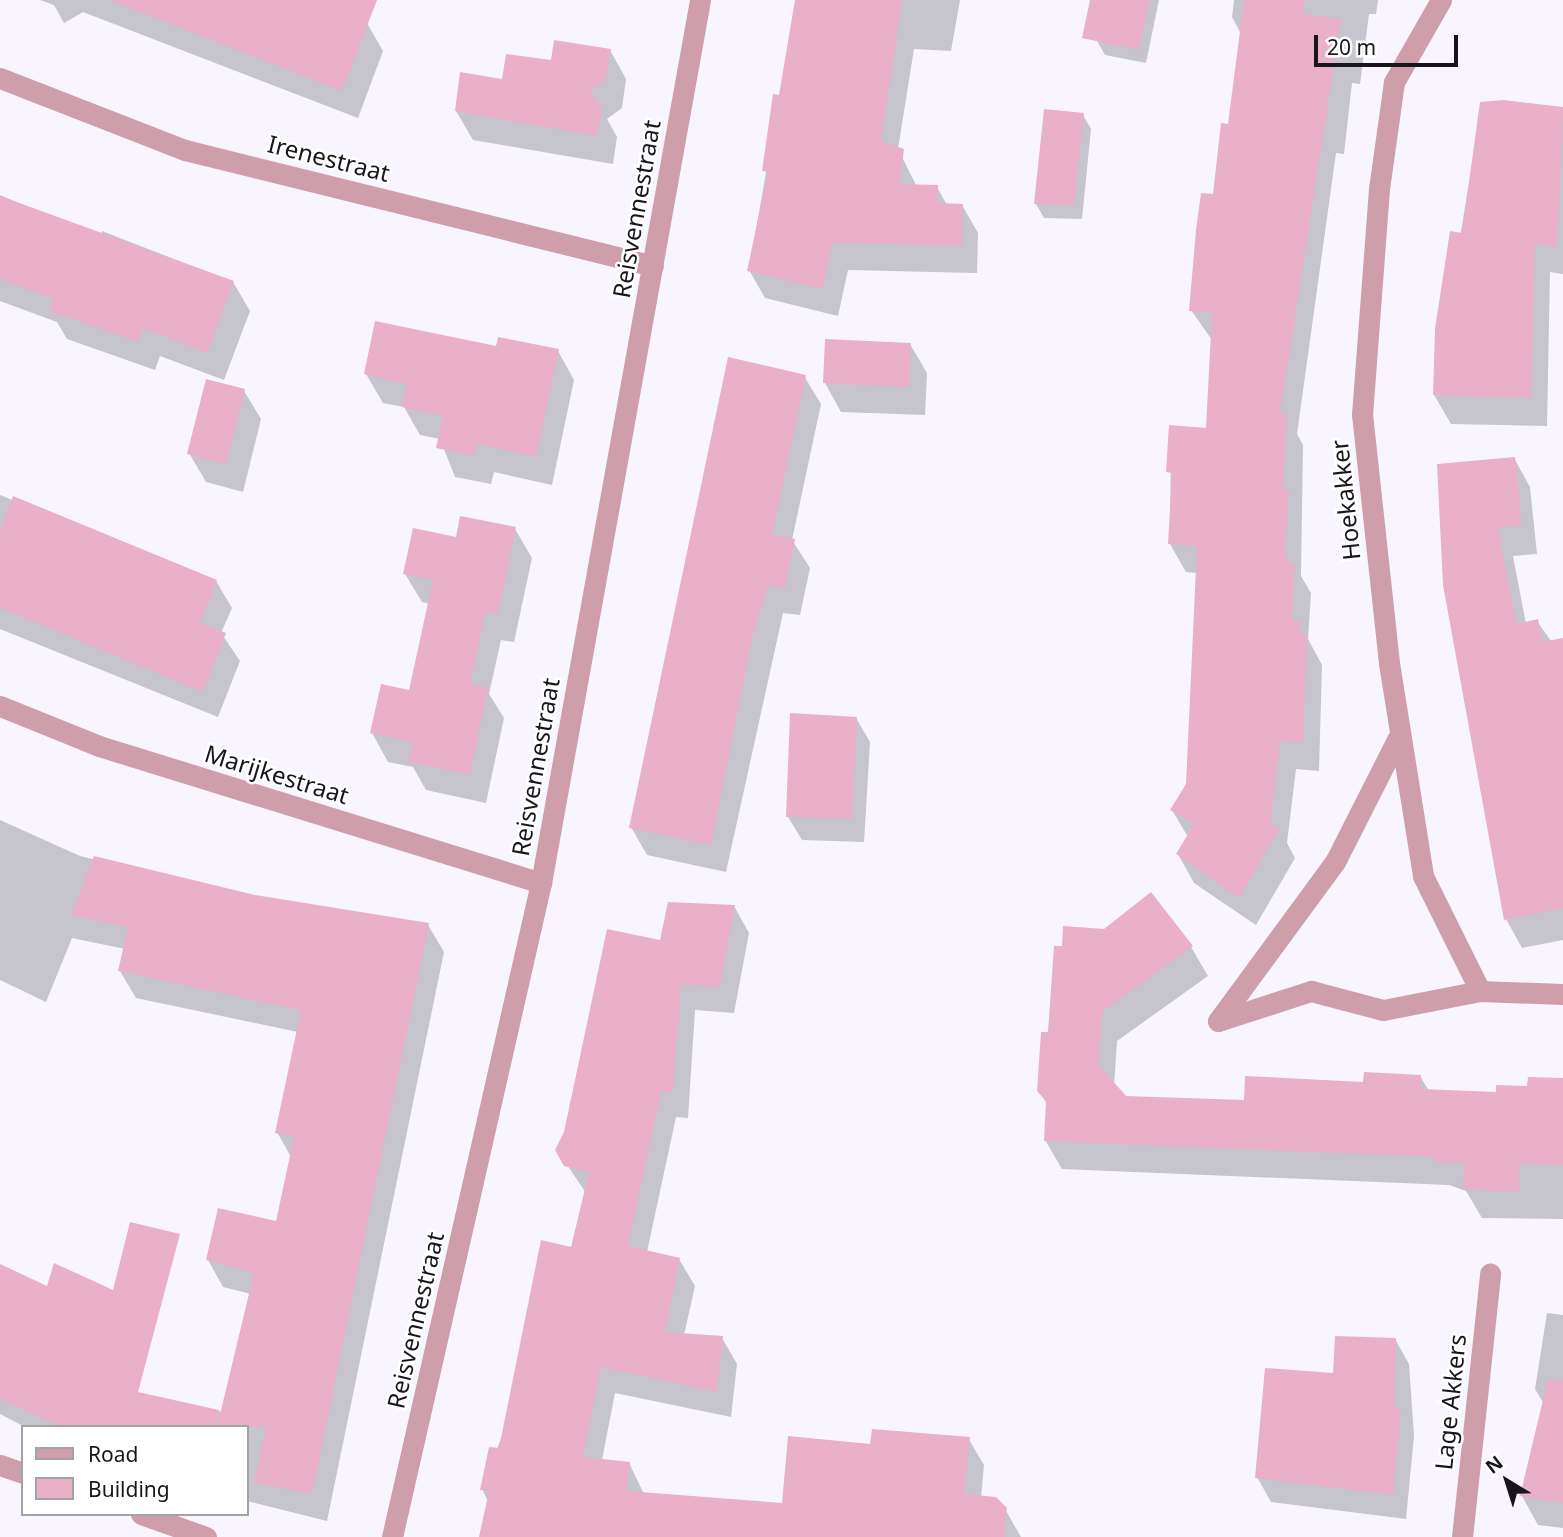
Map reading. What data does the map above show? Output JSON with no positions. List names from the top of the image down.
{
  "streets": {
    "street": [
      "Irenestraat",
      "Reisvennestraat",
      "Hoekakker",
      "Marijkestraat",
      "Lage Akkers"
    ]
  },
  "crossings": [
    ["Irenestraat", "Reisvennestraat"],
    ["Reisvennestraat", "Marijkestraat"]
  ],
  "legend": ["Road", "Building"],
  "scale_bar": "20 m",
  "north": "top left"
}
